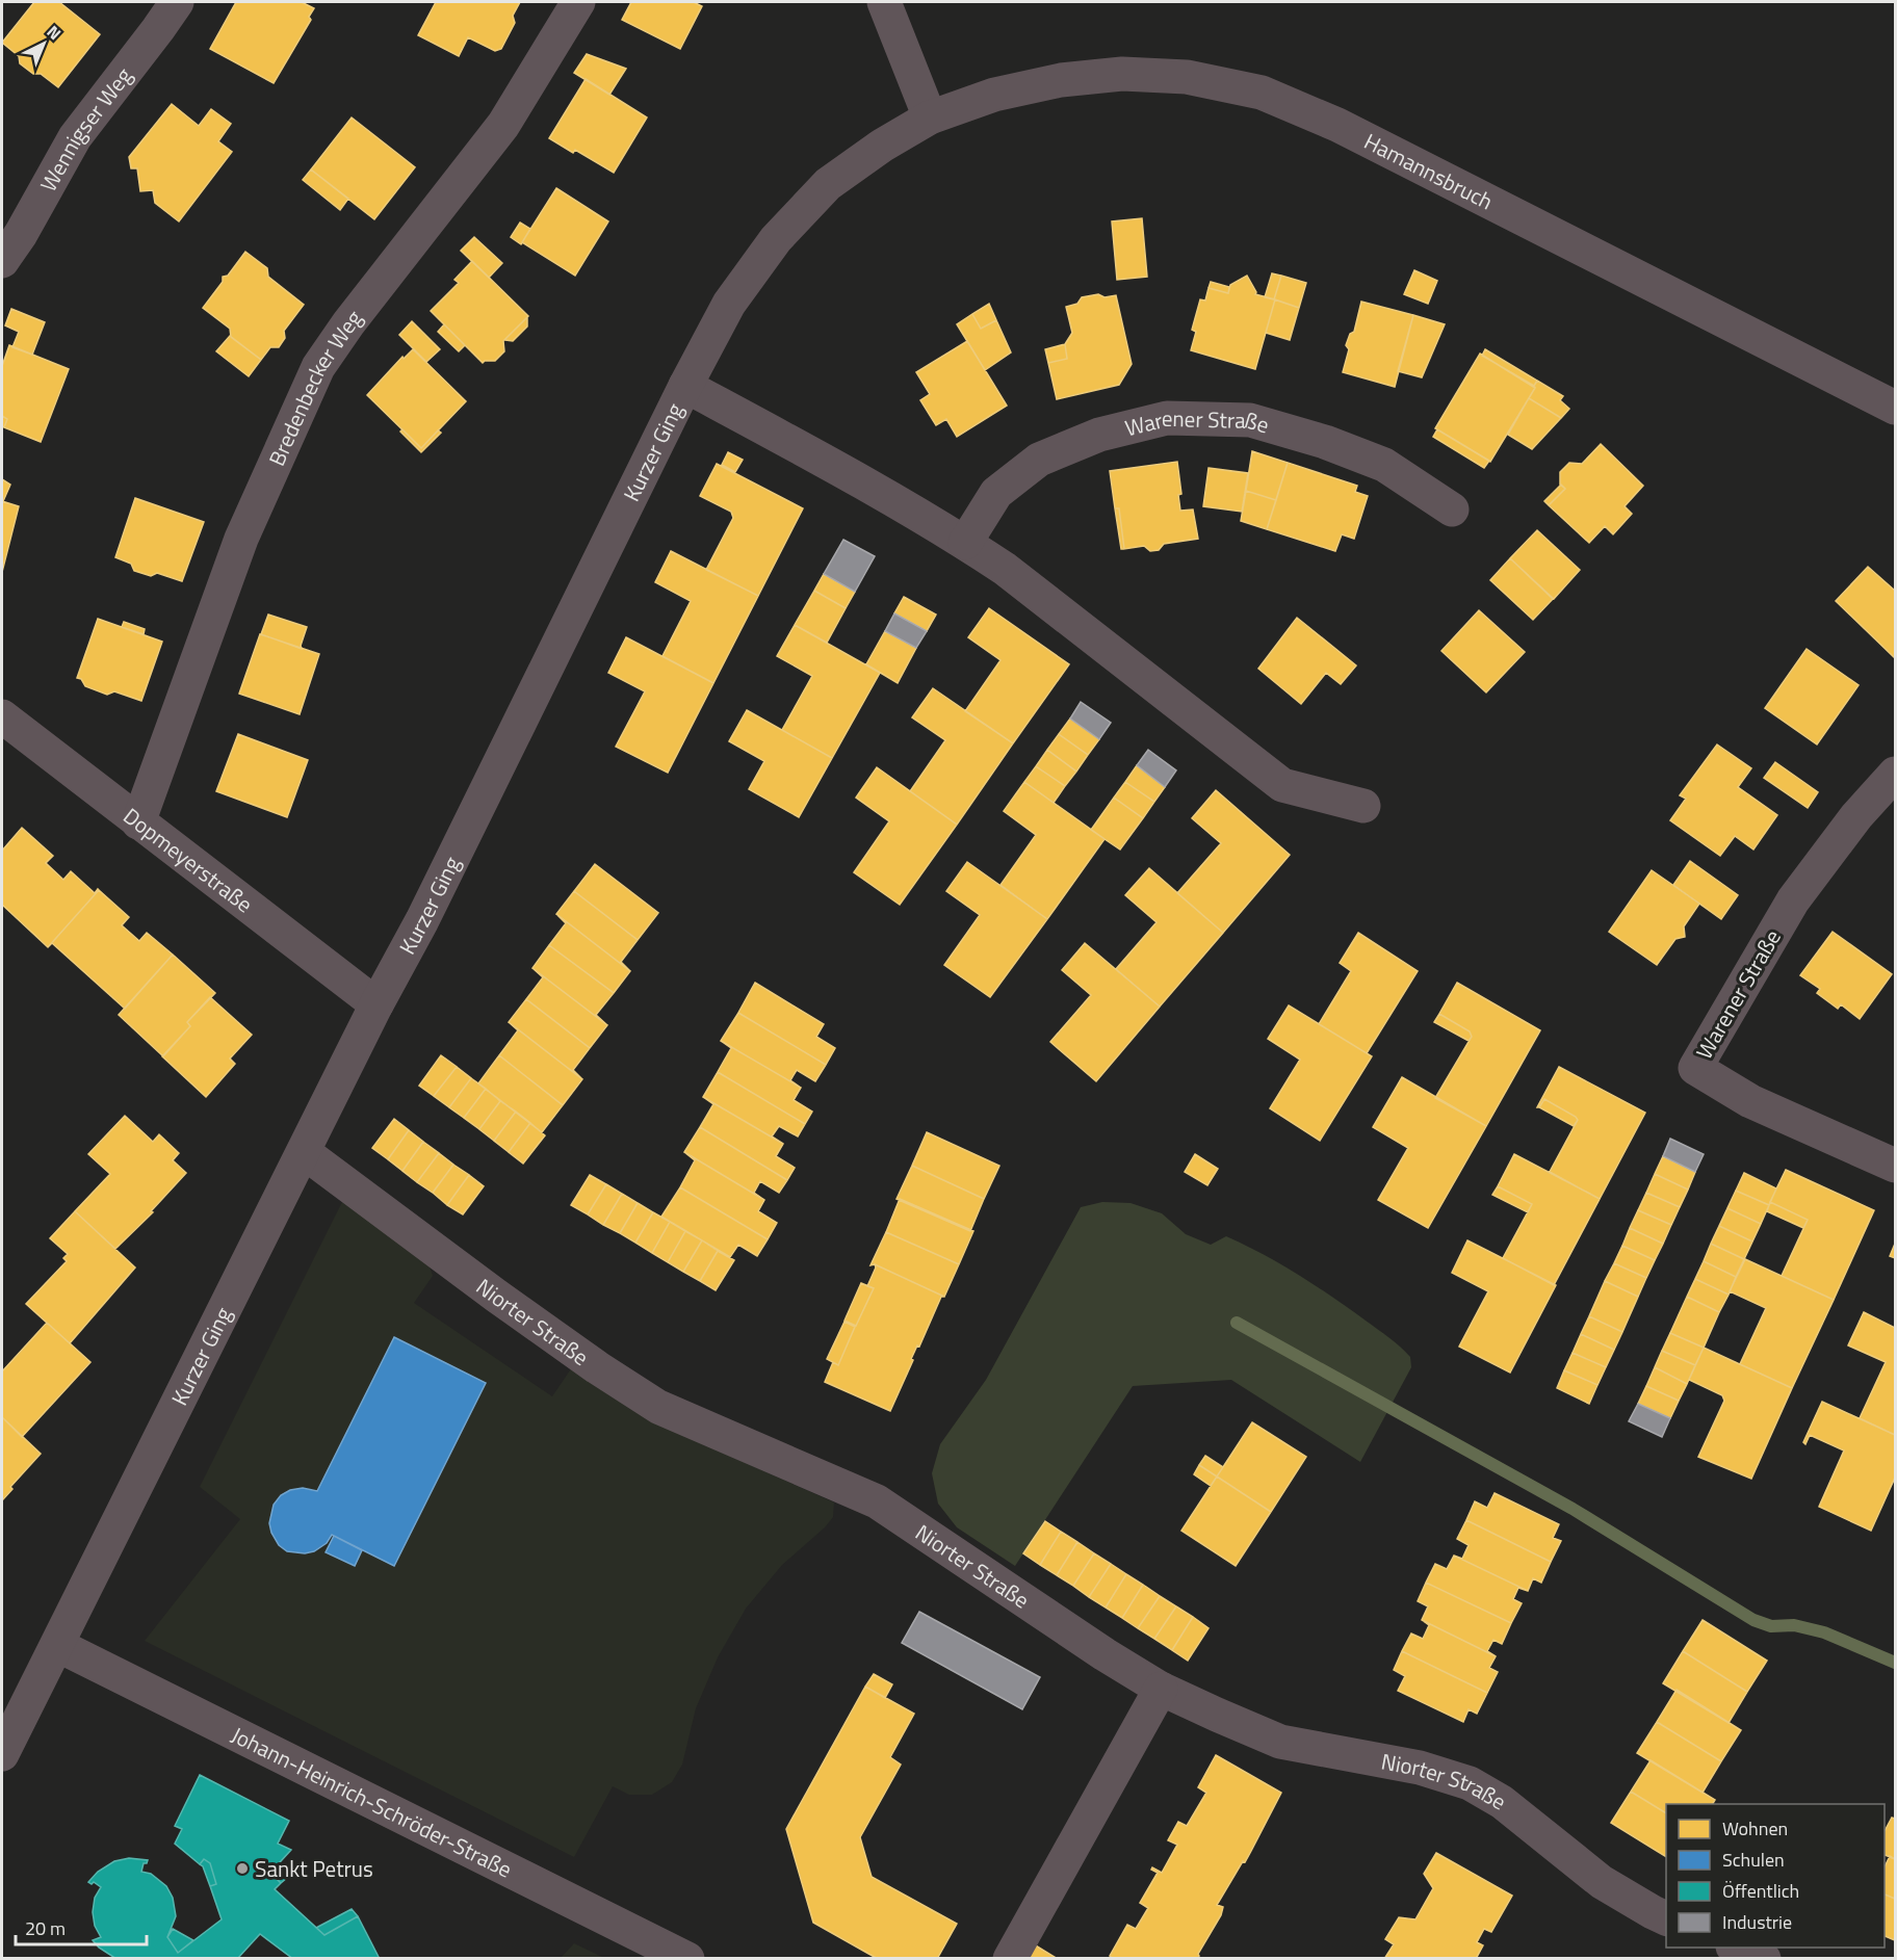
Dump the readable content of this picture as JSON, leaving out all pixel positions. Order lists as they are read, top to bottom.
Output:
{
  "streets": {
    "street": [
      "Wennigser Weg",
      "Hamannsbruch",
      "Bredenbecker Weg",
      "Warener Straße",
      "Kurzer Ging",
      "Dopmeyerstraße",
      "Niorter Straße",
      "Johann-Heinrich-Schröder-Straße"
    ]
  },
  "crossings": [
    ["Hamannsbruch", "Kurzer Ging"],
    ["Bredenbecker Weg", "Dopmeyerstraße"],
    ["Kurzer Ging", "Dopmeyerstraße"],
    ["Kurzer Ging", "Niorter Straße"],
    ["Kurzer Ging", "Johann-Heinrich-Schröder-Straße"]
  ],
  "places": ["Sankt Petrus"],
  "legend": [
    "Wohnen",
    "Schulen",
    "Öffentlich",
    "Industrie"
  ],
  "scale_bar": "20 m",
  "north": "top right"
}
